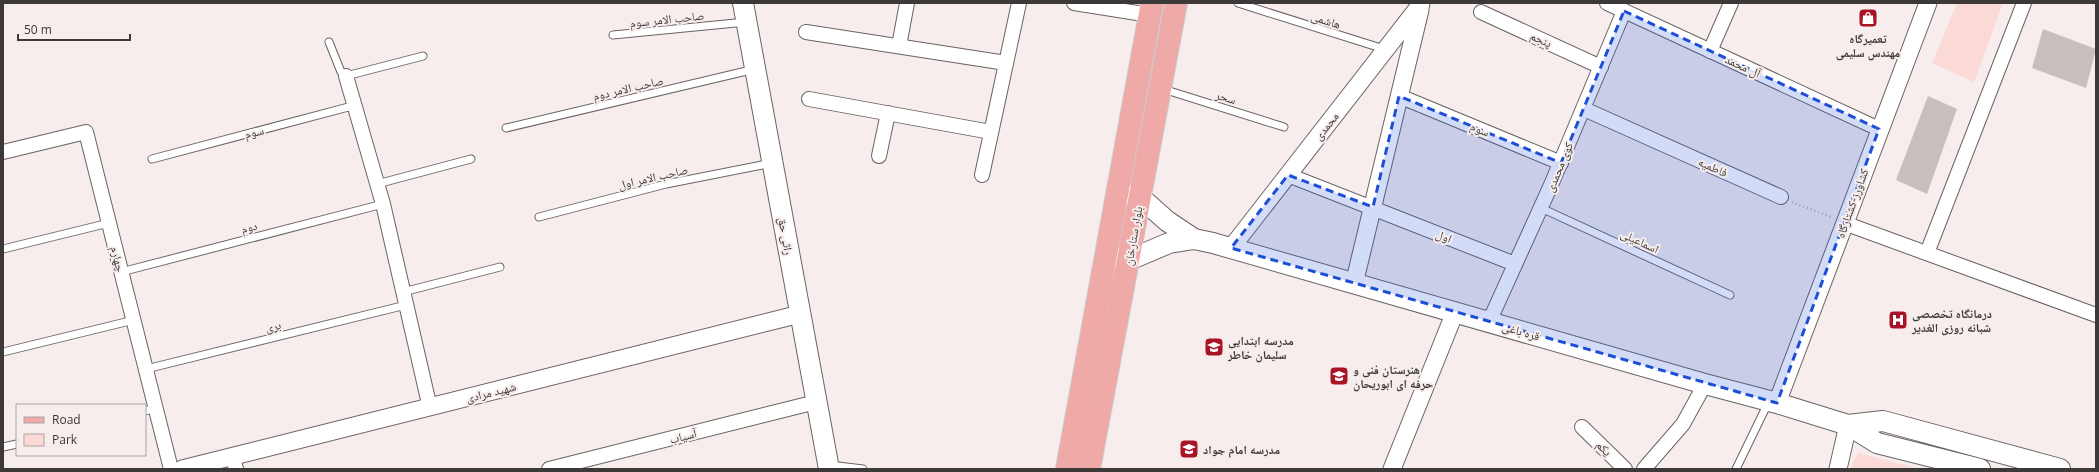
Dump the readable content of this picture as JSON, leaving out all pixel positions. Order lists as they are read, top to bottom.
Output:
{
  "streets": {
    "main road": ["راثی حق", "بلوار ستارخان", "قره باغی"],
    "street": [
      "پنجم",
      "آل محمد",
      "محمدی",
      "سوم",
      "کوی محمدی",
      "فاطمیه",
      "کشاورز-کشتارگاه",
      "اول",
      "چهارم",
      "شهید مرادی",
      "آسیاب",
      "یکم"
    ],
    "lane": [
      "صاحب الامر سوم",
      "هاشمی",
      "صاحب الامر دوم",
      "سحر",
      "صاحب الامر اول",
      "دوم",
      "اسماعیلی",
      "بری"
    ]
  },
  "crossings": [
    ["صاحب الامر سوم", "راثی حق"],
    ["هاشمی", "محمدی"],
    ["پنجم", "کوی محمدی"],
    ["آل محمد", "کوی محمدی"],
    ["آل محمد", "کشاورز-کشتارگاه"],
    ["صاحب الامر دوم", "راثی حق"],
    ["سحر", "بلوار ستارخان"],
    ["محمدی", "سوم"],
    ["محمدی", "اول"],
    ["محمدی", "قره باغی"],
    ["سوم", "کوی محمدی"],
    ["کوی محمدی", "فاطمیه"],
    ["کوی محمدی", "اول"],
    ["کوی محمدی", "اسماعیلی"],
    ["کوی محمدی", "قره باغی"],
    ["صاحب الامر اول", "راثی حق"],
    ["کشاورز-کشتارگاه", "قره باغی"],
    ["دوم", "چهارم"],
    ["راثی حق", "شهید مرادی"],
    ["راثی حق", "آسیاب"],
    ["بلوار ستارخان", "قره باغی"],
    ["چهارم", "بری"]
  ],
  "places": {
    "shop": ["تعمیرگاه مهندس سلیمی"],
    "hospital": ["درمانگاه تخصصی شبانه روزی الغدیر"],
    "school or university": ["مدرسه ابتدایی سلیمان خاطر", "هنرستان فنی و حرفه ای ابوریحان", "مدرسه امام جواد"]
  },
  "legend": ["Road", "Park"],
  "scale_bar": "50 m"
}
